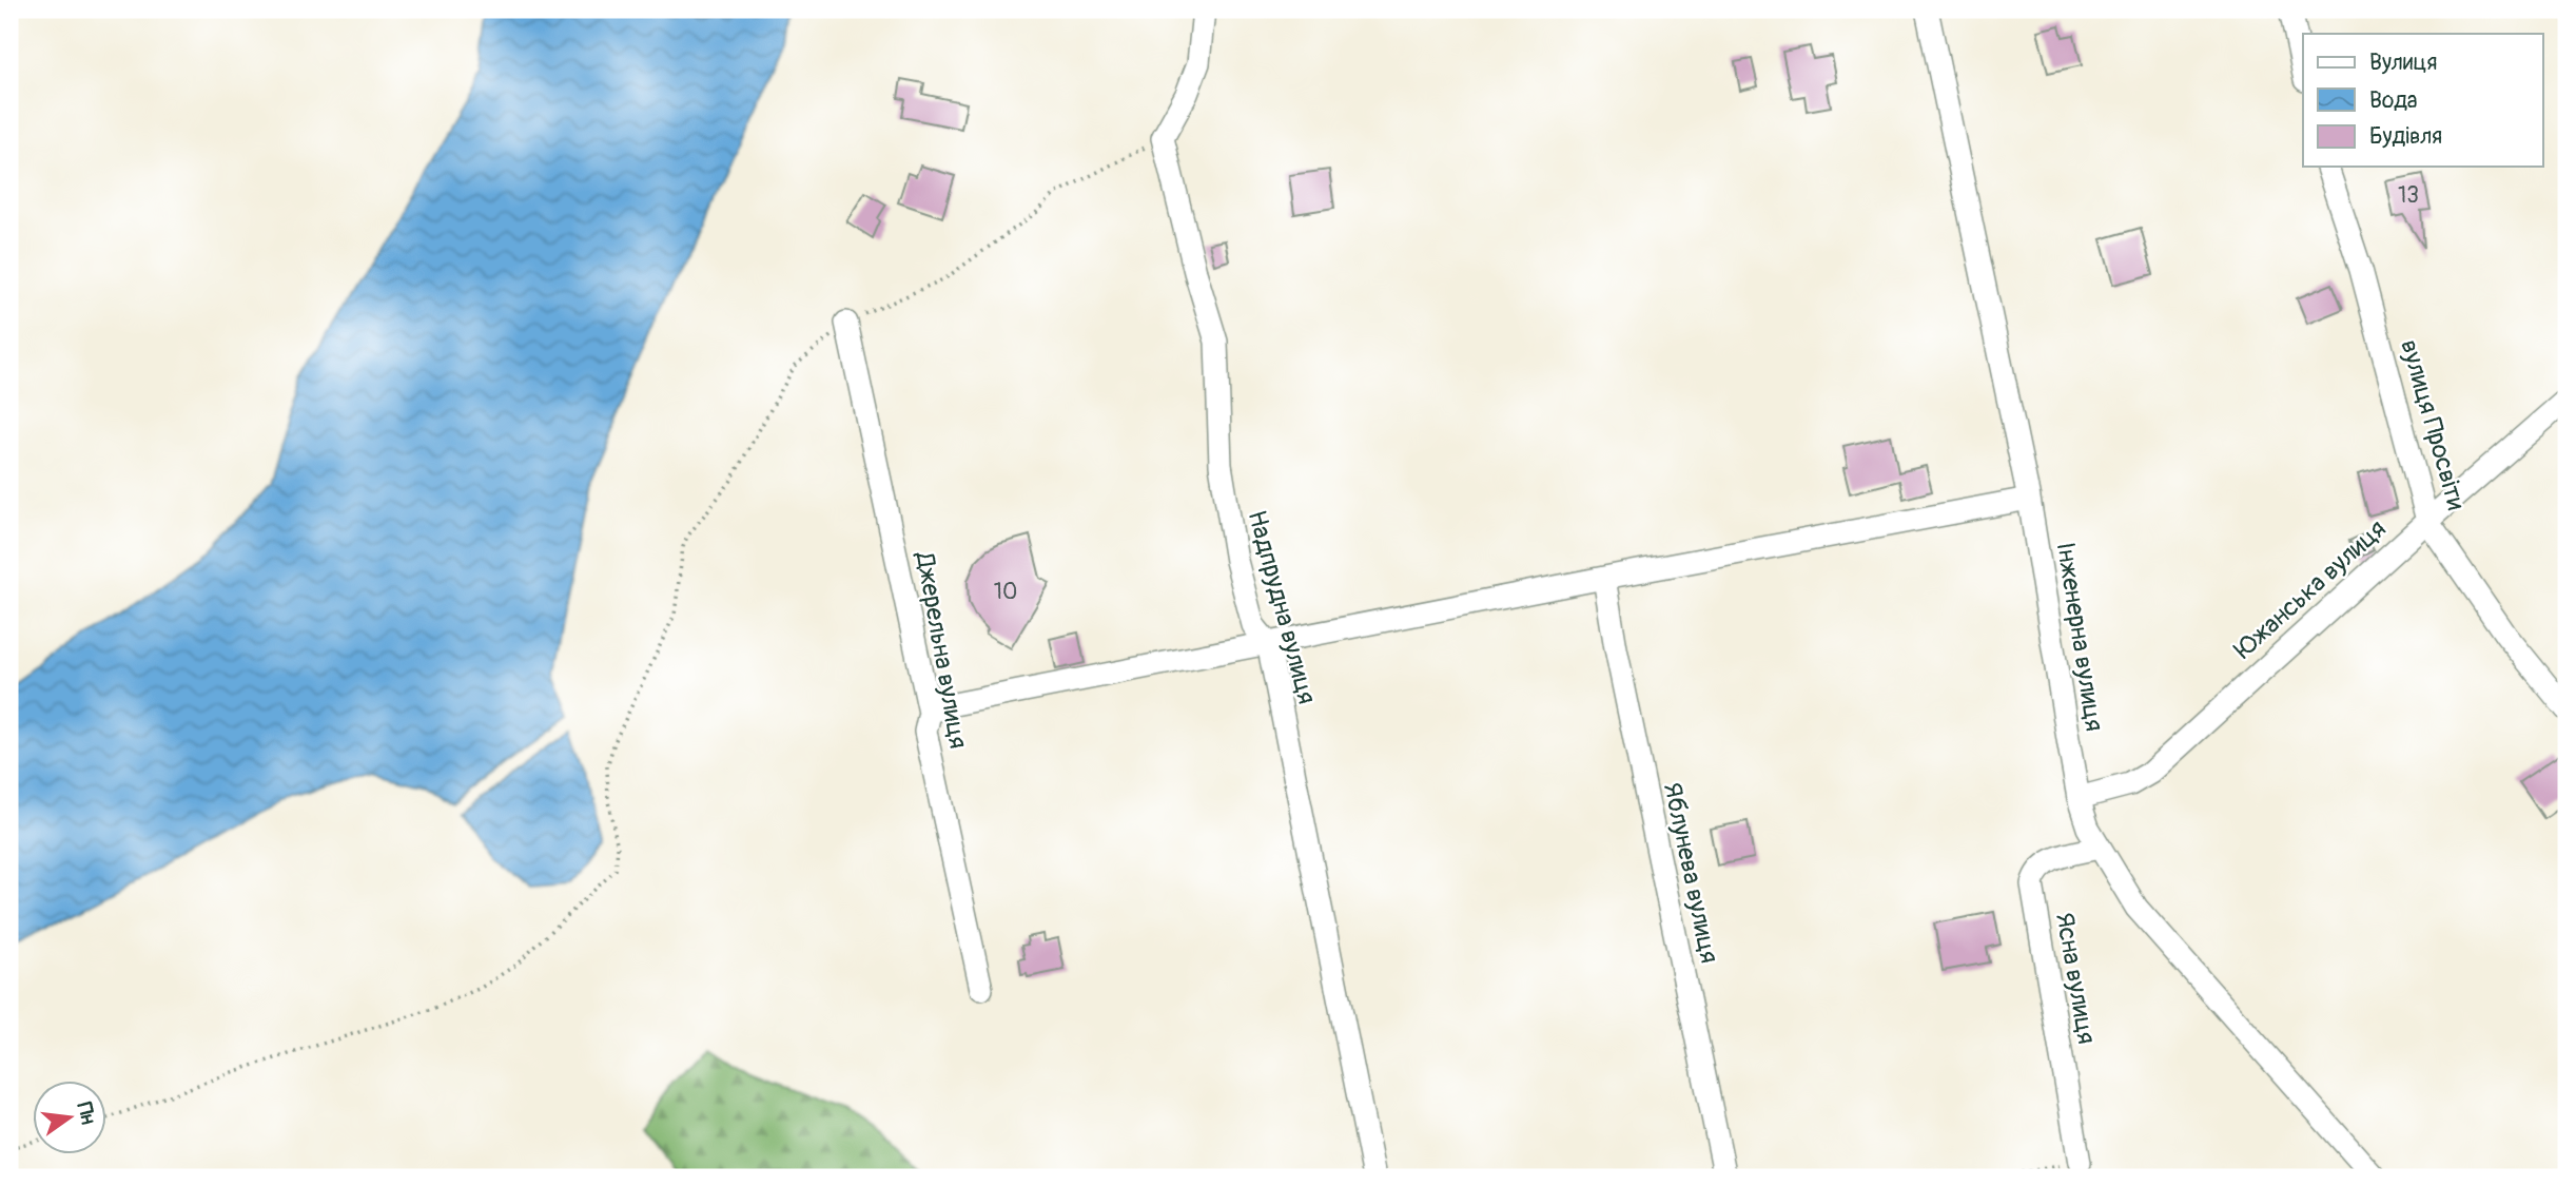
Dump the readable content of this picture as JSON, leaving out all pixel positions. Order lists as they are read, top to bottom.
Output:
{
  "streets": {
    "street": [
      "вулиця Просвіти",
      "Южанська вулиця",
      "Надпрудна вулиця",
      "Інженерна вулиця",
      "Джерельна вулиця",
      "Яблунева вулиця",
      "Ясна вулиця"
    ]
  },
  "crossings": [
    ["вулиця Просвіти", "Южанська вулиця"],
    ["Южанська вулиця", "Інженерна вулиця"],
    ["Інженерна вулиця", "Ясна вулиця"]
  ],
  "house_numbers": ["13", "10"],
  "legend": ["Вулиця", "Вода", "Будівля"],
  "north": "right"
}
